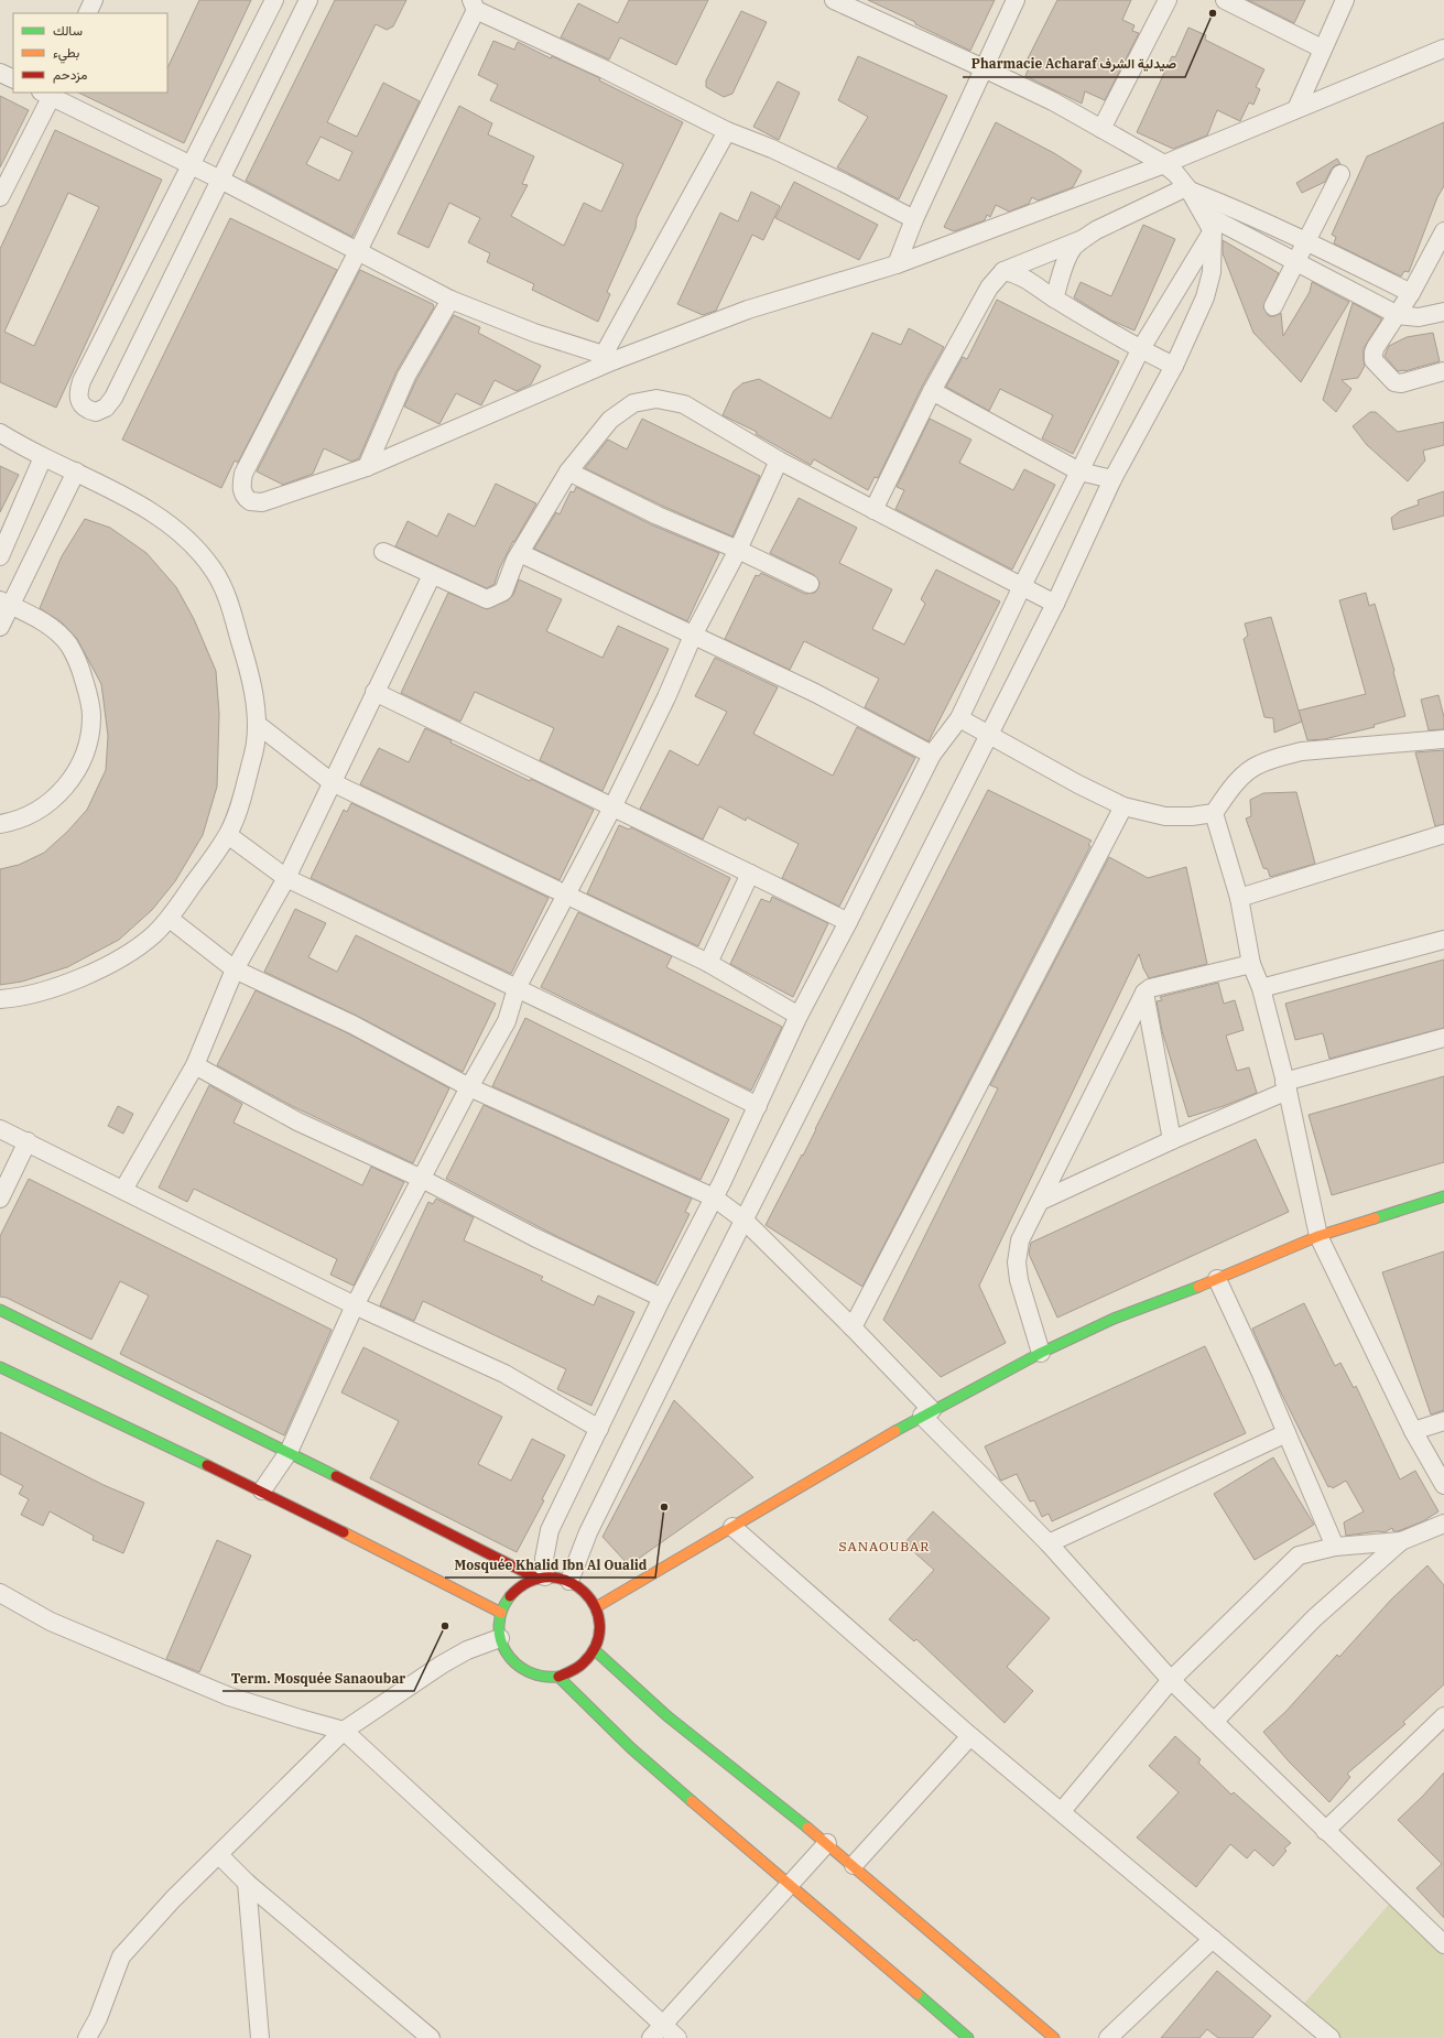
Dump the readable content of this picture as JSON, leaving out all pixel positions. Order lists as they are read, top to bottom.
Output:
{
  "districts": ["SANAOUBAR"],
  "places": ["Pharmacie Acharaf صيدلية الشرف", "Mosquée Khalid Ibn Al Oualid", "Term. Mosquée Sanaoubar"],
  "legend": ["سالك", "بطيء", "مزدحم"]
}
